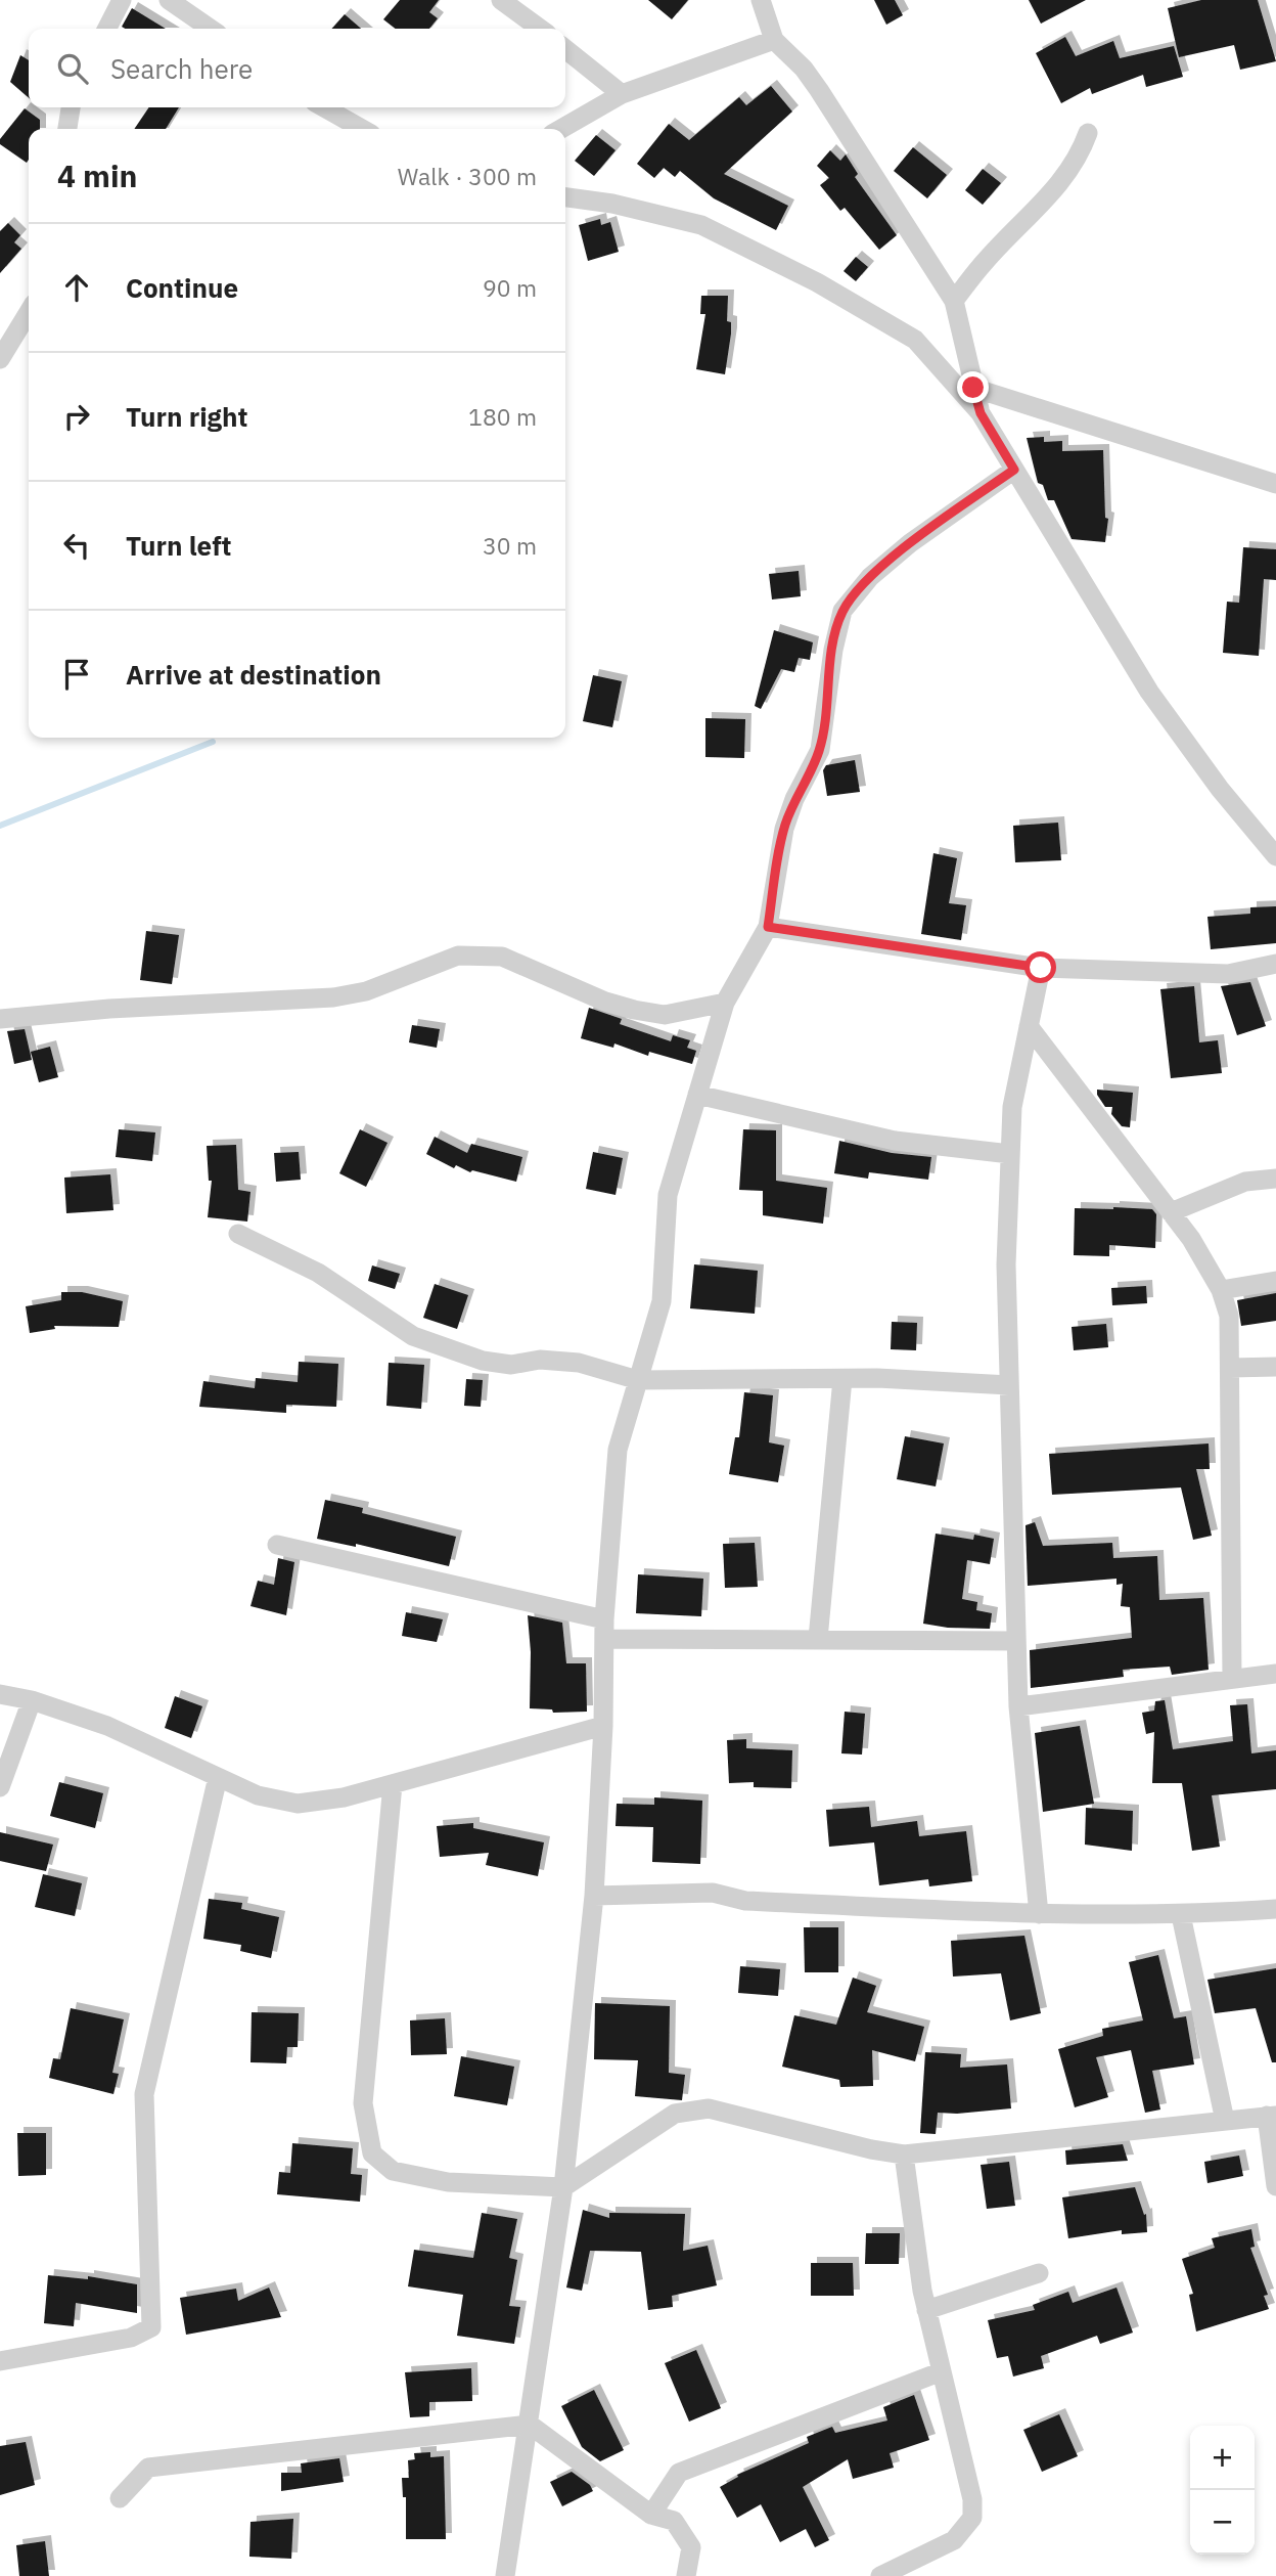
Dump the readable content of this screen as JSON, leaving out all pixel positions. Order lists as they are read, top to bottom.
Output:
{
  "page": {
    "search": "Search here",
    "heading": ["4 min", "Walk · 300 m"],
    "list": [
      ["Continue", "90 m"],
      ["Turn right", "180 m"],
      ["Turn left", "30 m"],
      "Arrive at destination"
    ],
    "map_buttons": ["+", "−"]
  }
}
